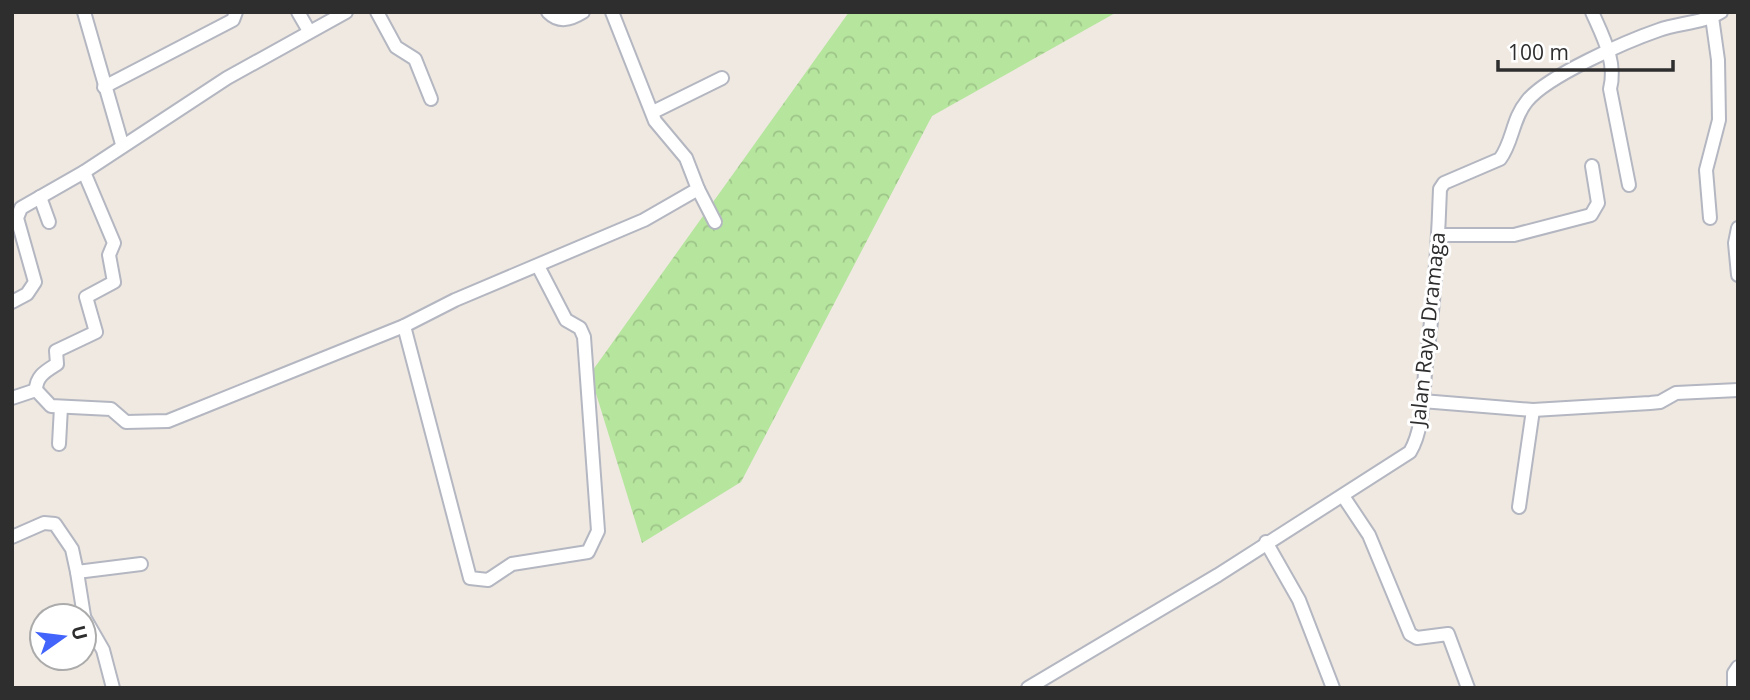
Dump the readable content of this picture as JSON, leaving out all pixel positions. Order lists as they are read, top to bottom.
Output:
{
  "streets": {
    "street": ["Jalan Raya Dramaga"]
  },
  "scale_bar": "100 m",
  "north": "right"
}
